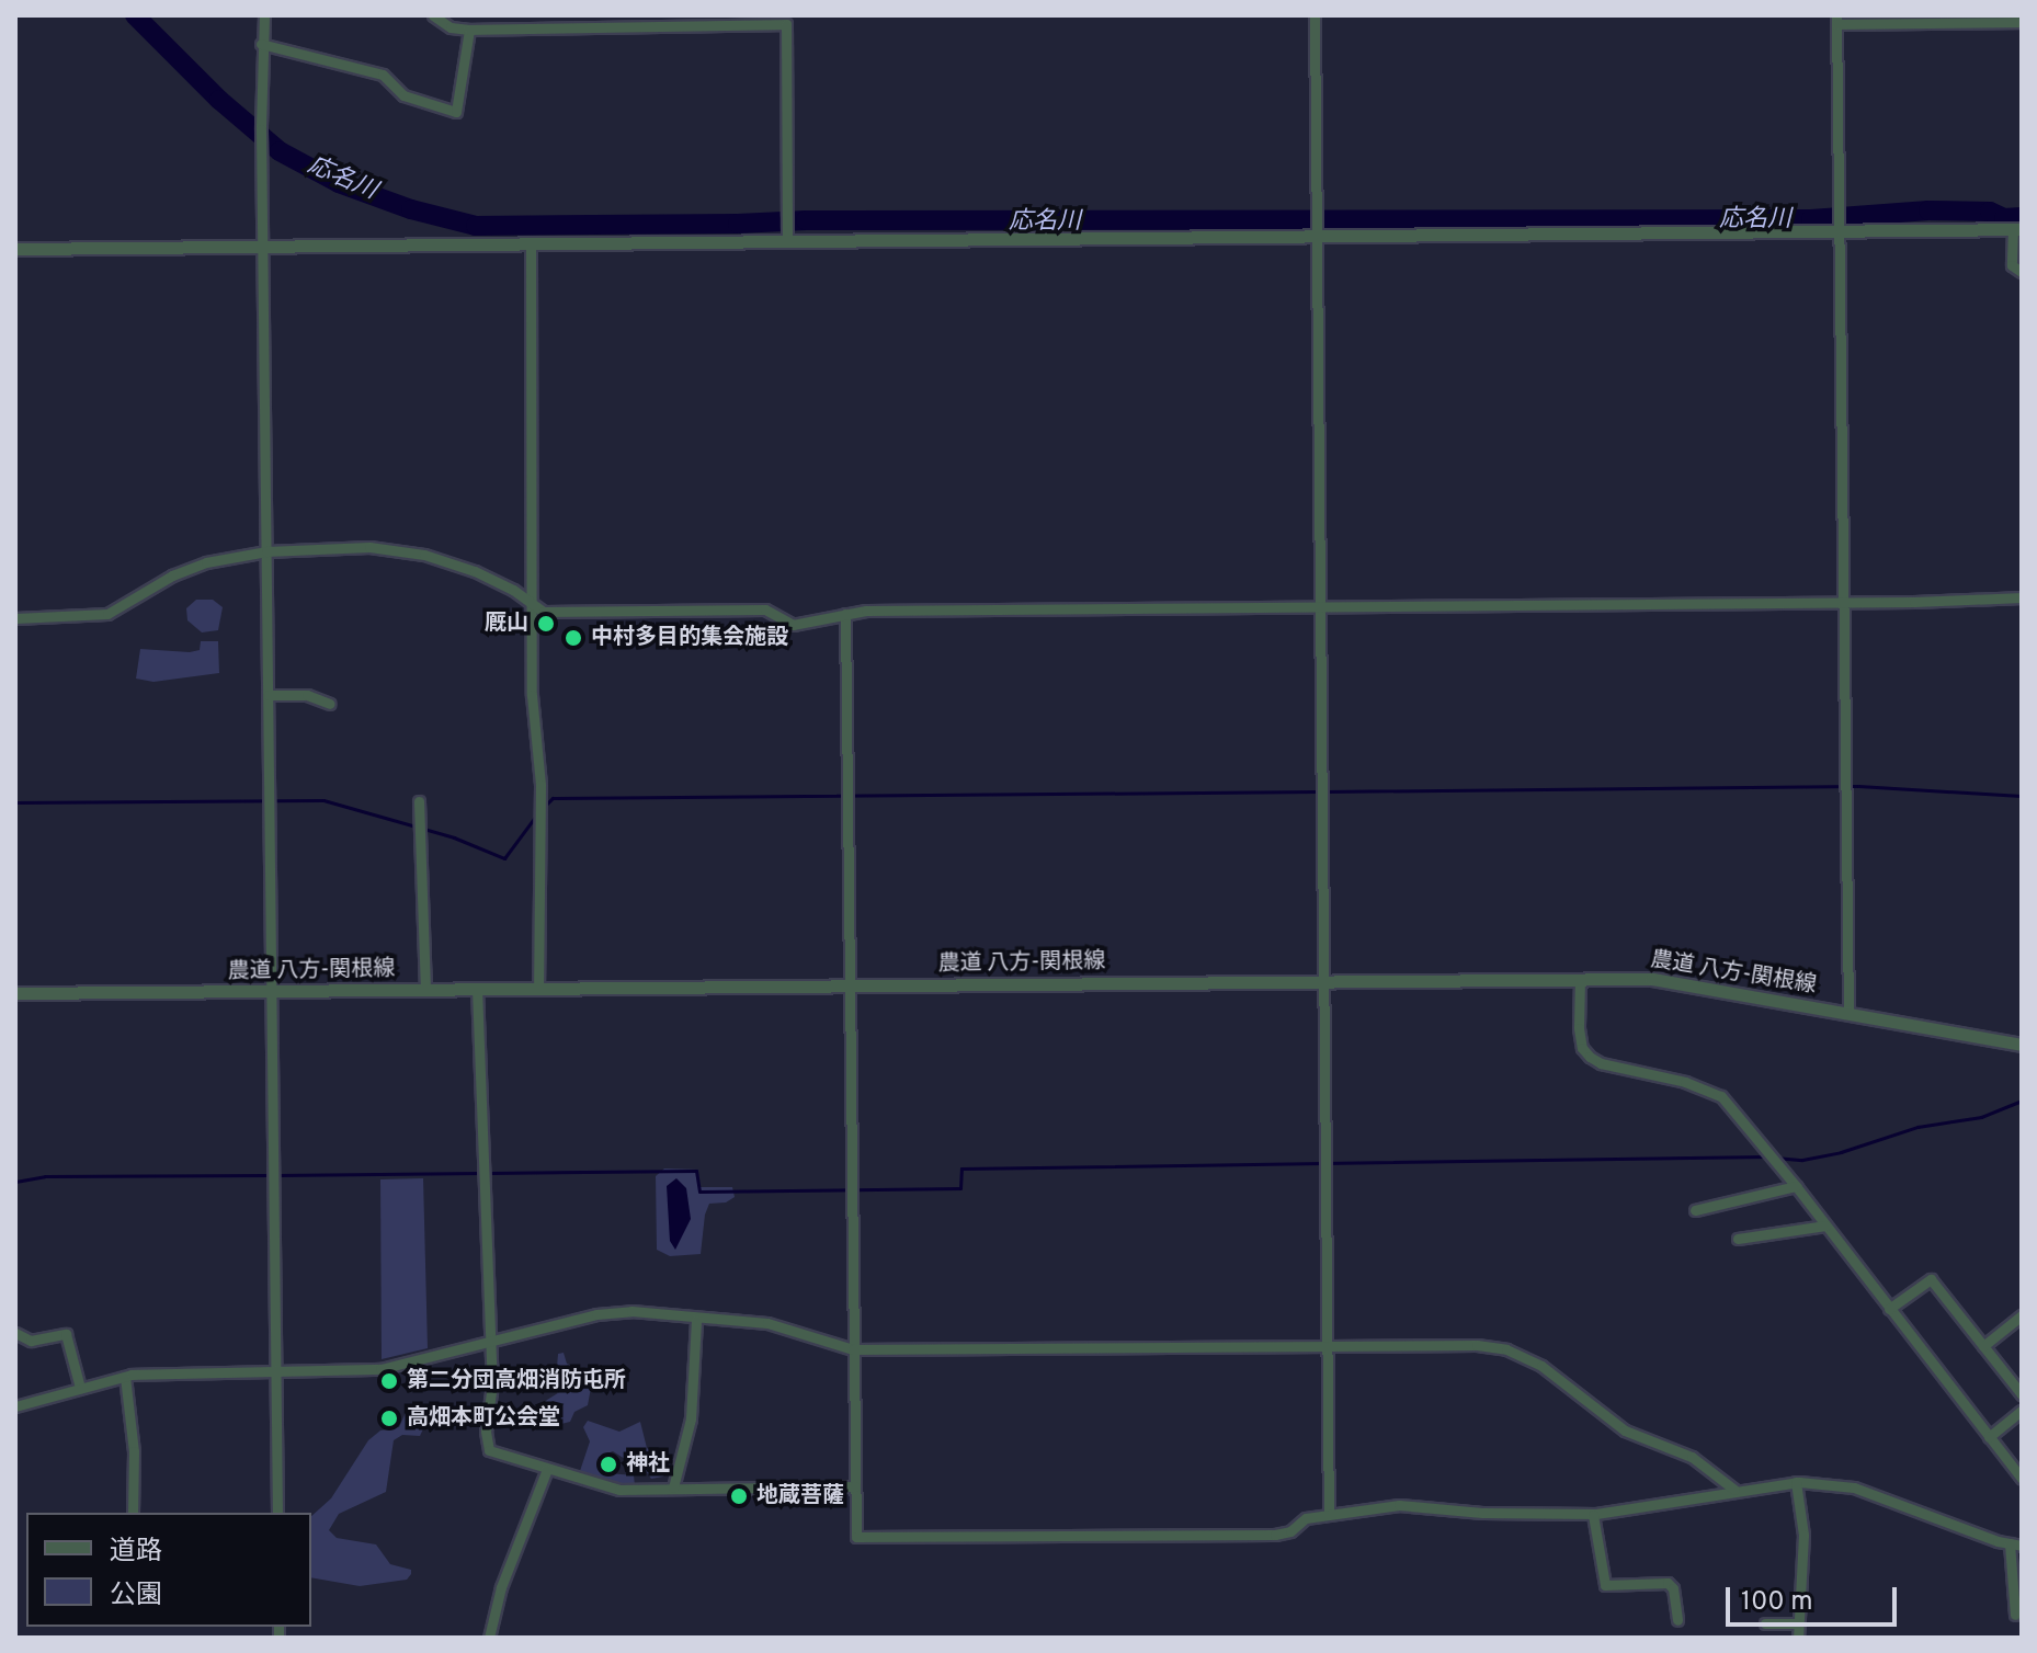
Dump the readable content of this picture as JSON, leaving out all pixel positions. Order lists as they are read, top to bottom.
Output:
{
  "streets": {
    "street": ["農道 八方-関根線"]
  },
  "water": ["応名川"],
  "places": [
    "厩山",
    "中村多目的集会施設",
    "第二分団高畑消防屯所",
    "高畑本町公会堂",
    "神社",
    "地蔵菩薩"
  ],
  "legend": ["道路", "公園"],
  "scale_bar": "100 m"
}
